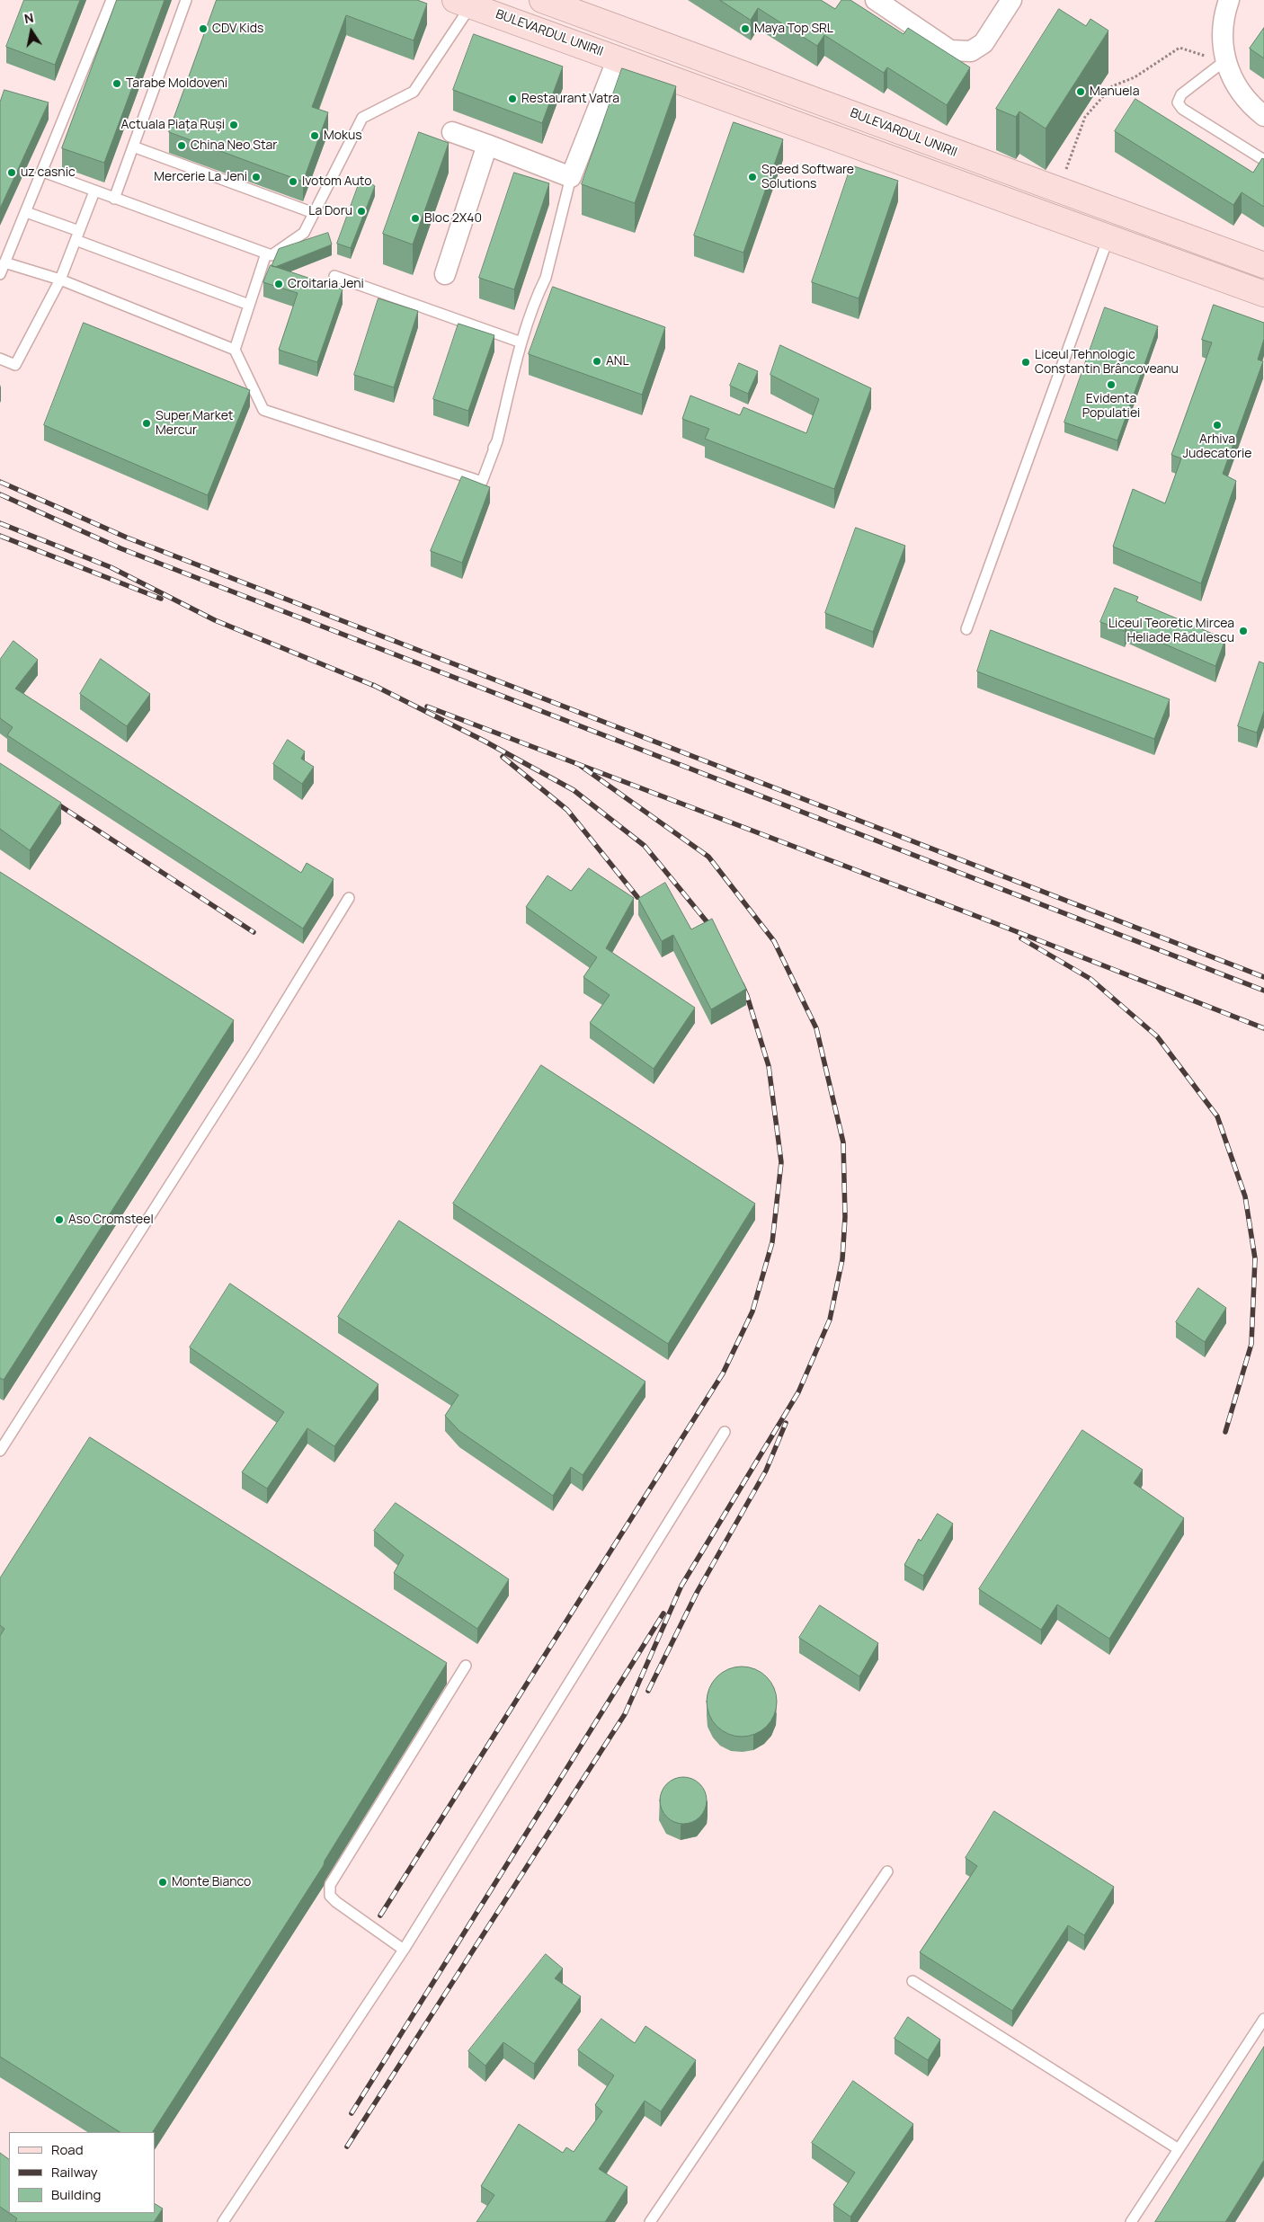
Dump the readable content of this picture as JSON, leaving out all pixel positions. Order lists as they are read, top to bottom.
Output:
{
  "streets": {
    "main road": ["BULEVARDUL UNIRII"]
  },
  "places": [
    "CDV Kids",
    "Maya Top SRL",
    "Tarabe Moldoveni",
    "Manuela",
    "Restaurant Vatra",
    "Actuala Piața Ruși",
    "Mokus",
    "China Neo Star",
    "uz casnic",
    "Mercerie La Jeni",
    "Speed Software Solutions",
    "Ivotom Auto",
    "La Doru",
    "Bloc 2X40",
    "Croitaria Jeni",
    "ANL",
    "Liceul Tehnologic Constantin Brâncoveanu",
    "Evidenta Populatiei",
    "Super Market Mercur",
    "Arhiva Judecatorie",
    "Liceul Teoretic Mircea Heliade Rădulescu",
    "Aso Cromsteel",
    "Monte Bianco"
  ],
  "legend": ["Road", "Railway", "Building"],
  "north": "top"
}
